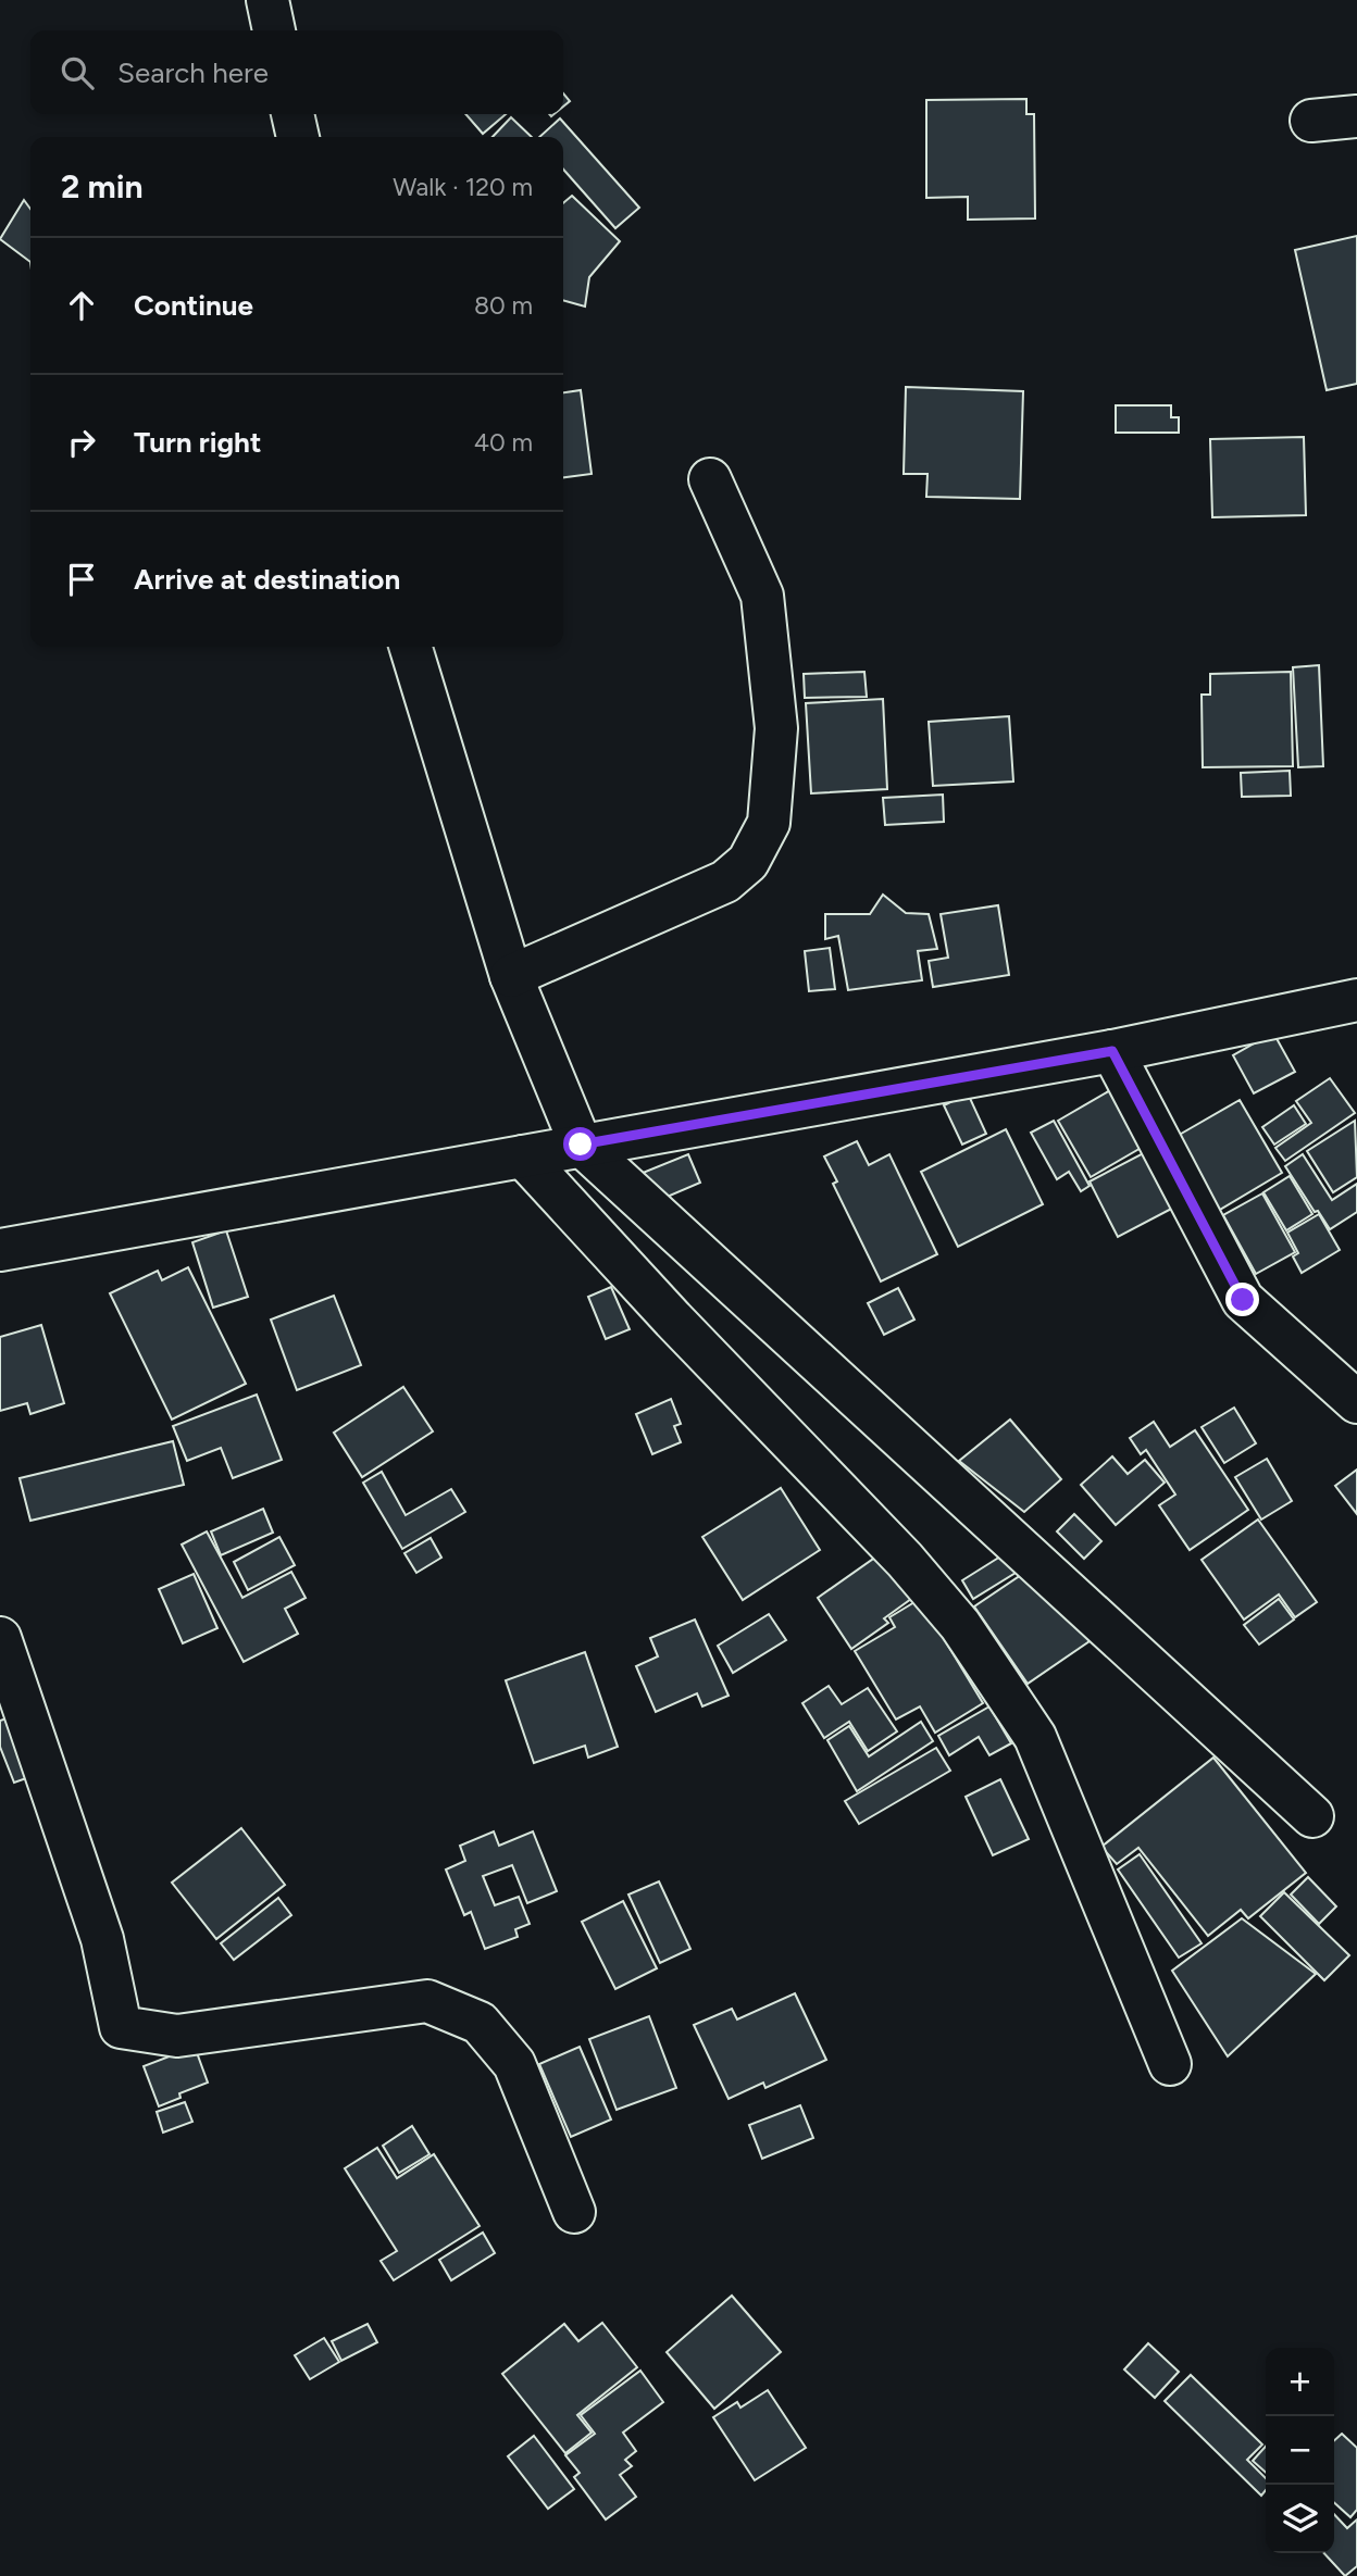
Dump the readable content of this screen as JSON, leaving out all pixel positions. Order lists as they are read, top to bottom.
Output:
{
  "page": {
    "search": "Search here",
    "heading": ["2 min", "Walk · 120 m"],
    "list": [
      ["Continue", "80 m"],
      ["Turn right", "40 m"],
      "Arrive at destination"
    ],
    "map_buttons": ["+", "−"]
  }
}
